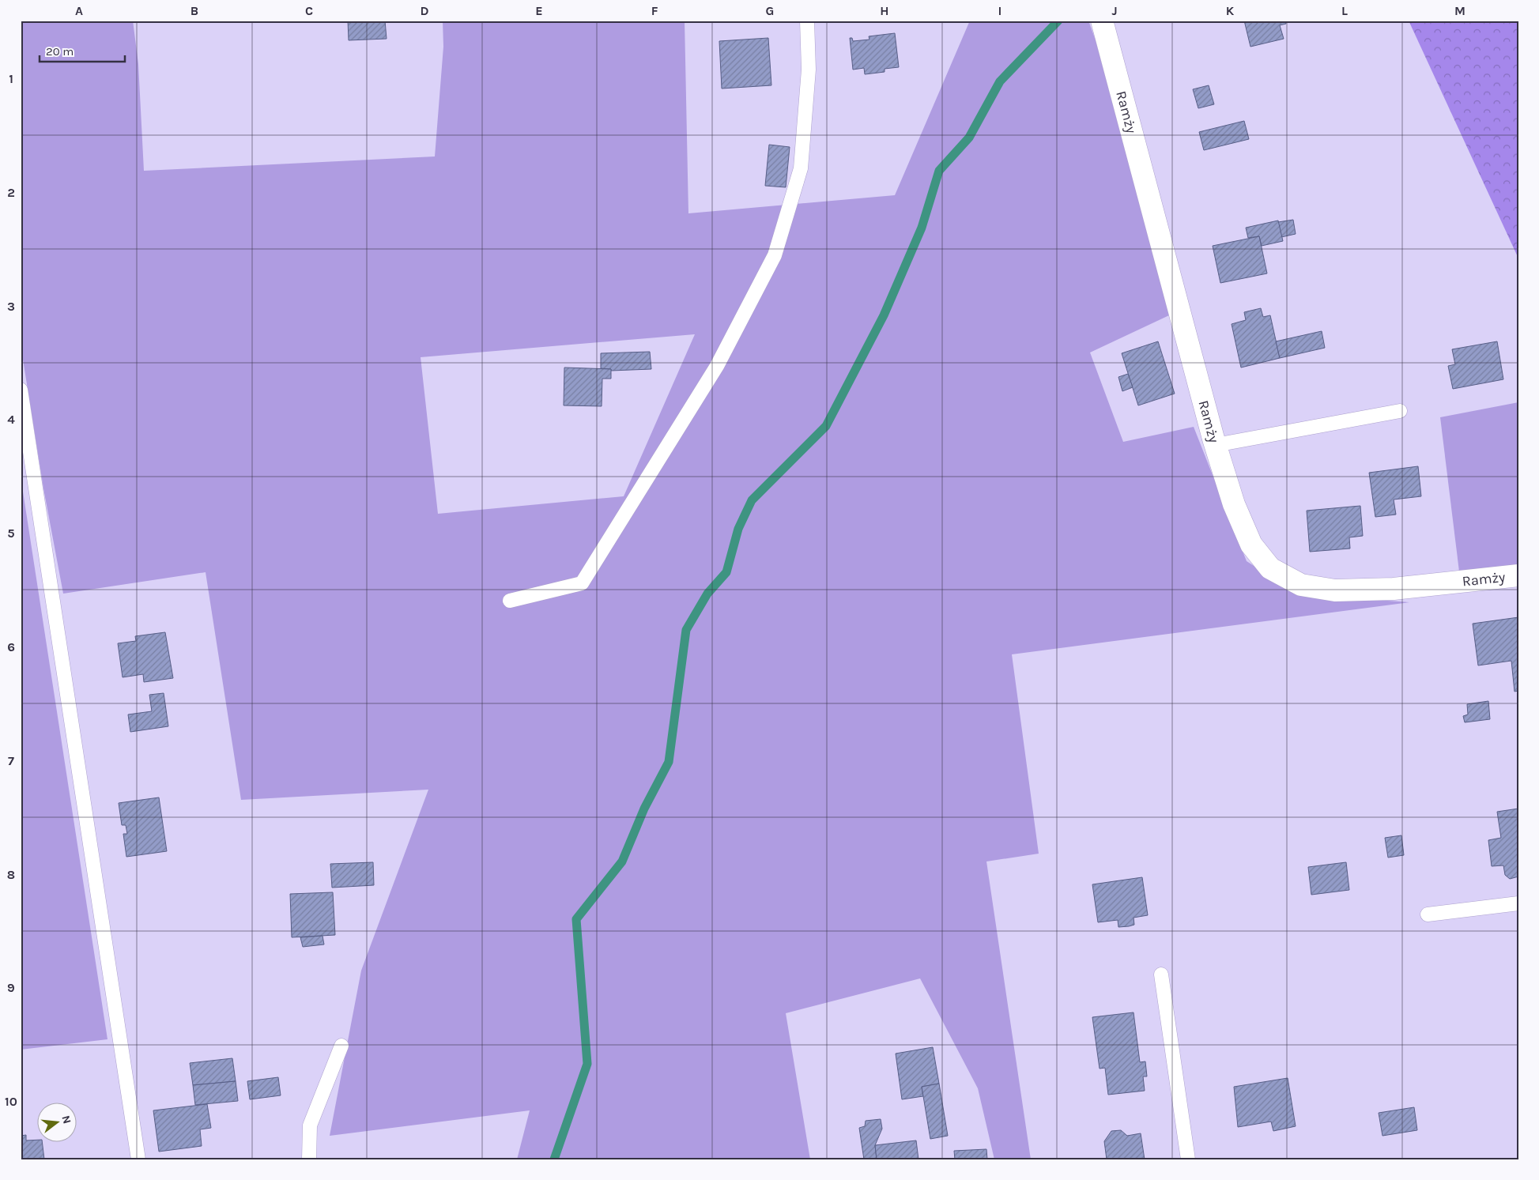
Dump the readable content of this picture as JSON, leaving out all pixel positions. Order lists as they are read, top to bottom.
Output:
{
  "streets": {
    "street": ["Ramży"]
  },
  "scale_bar": "20 m",
  "north": "right",
  "grid": {
    "columns": [
      "A",
      "B",
      "C",
      "D",
      "E",
      "F",
      "G",
      "H",
      "I",
      "J",
      "K",
      "L",
      "M"
    ],
    "rows": [
      "1",
      "2",
      "3",
      "4",
      "5",
      "6",
      "7",
      "8",
      "9",
      "10"
    ]
  }
}
